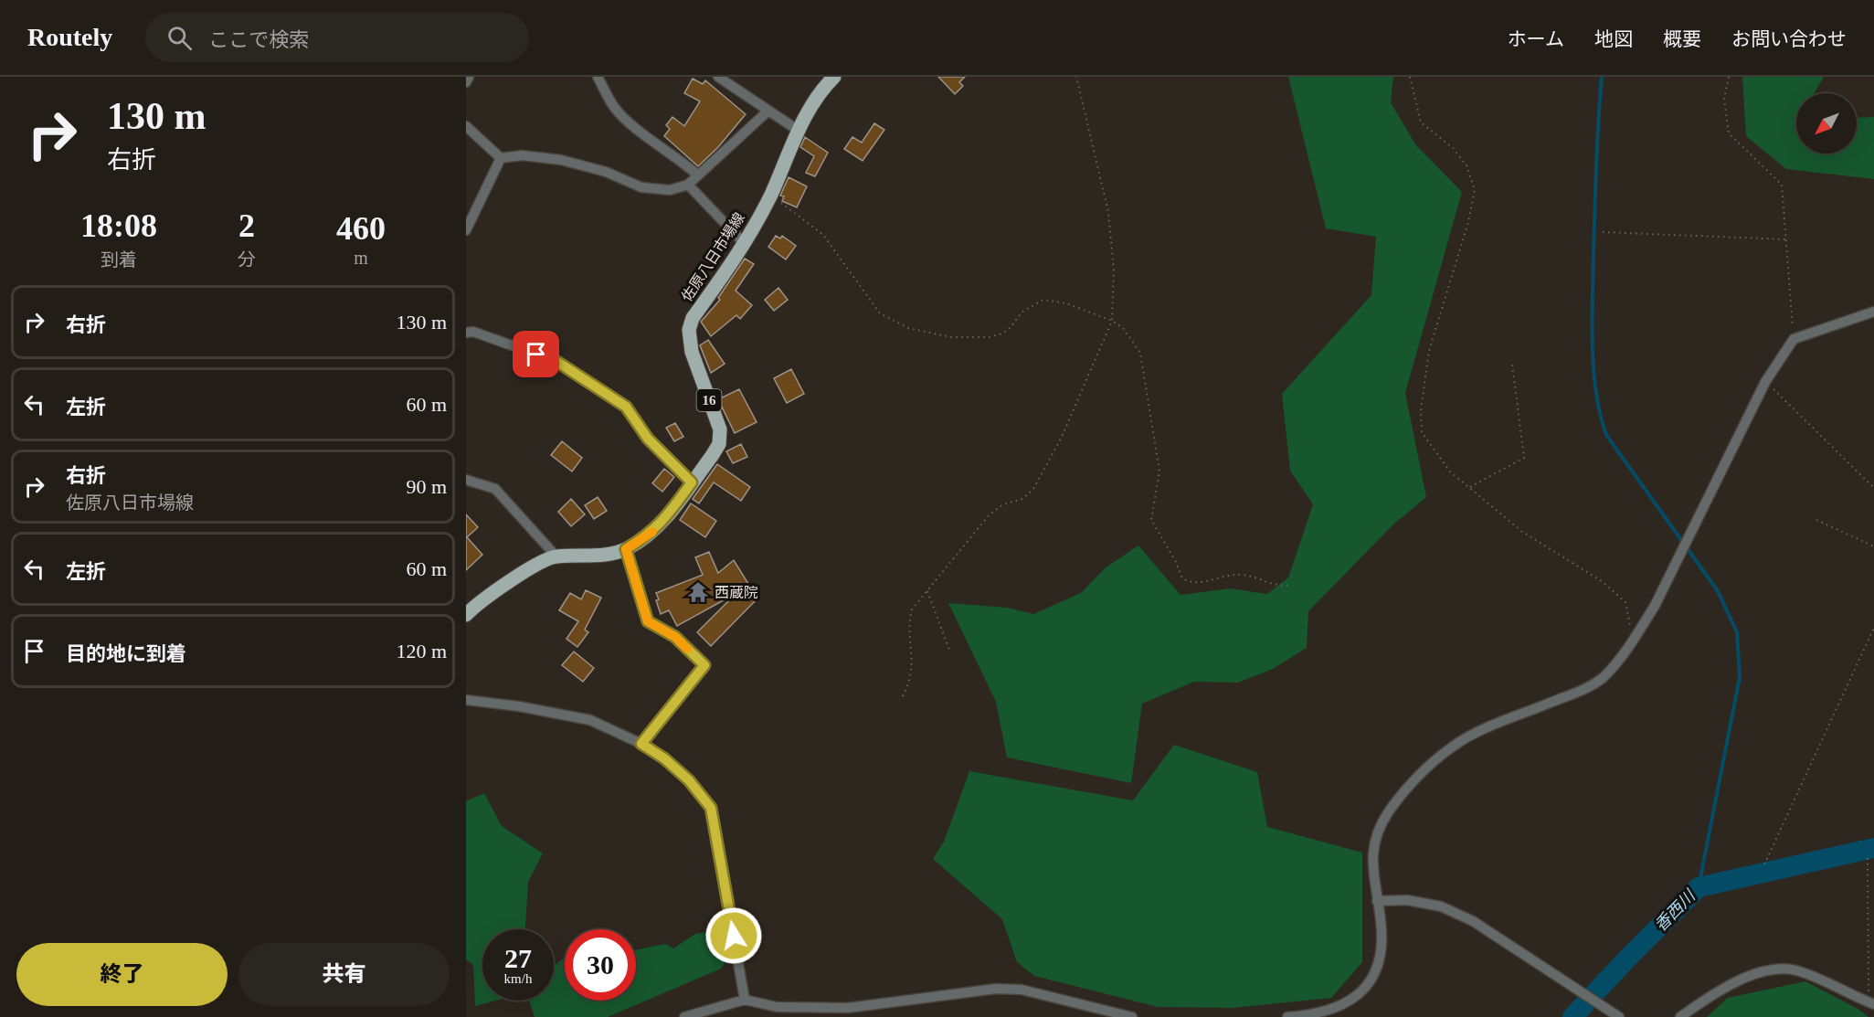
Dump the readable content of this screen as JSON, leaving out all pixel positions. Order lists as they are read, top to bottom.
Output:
{
  "streets": {
    "main road": ["佐原八日市場線", "16"]
  },
  "water": ["香西川"],
  "places": {
    "temple": ["西蔵院"]
  },
  "north": "bottom left",
  "page": {
    "header": "Routely",
    "search": "ここで検索",
    "nav": [
      "ホーム",
      "地図",
      "概要",
      "お問い合わせ"
    ],
    "turn": ["130 m", "右折"],
    "eta": [
      "18:08",
      "到着",
      "2",
      "分",
      "460",
      "m"
    ],
    "list": [
      {
        "name": "右折",
        "value": "130 m"
      },
      {
        "name": "左折",
        "value": "60 m"
      },
      {
        "name": "右折",
        "note": "佐原八日市場線",
        "value": "90 m"
      },
      {
        "name": "左折",
        "value": "60 m"
      },
      {
        "name": "目的地に到着",
        "value": "120 m"
      }
    ],
    "speed": "27 km/h",
    "limit": "30",
    "buttons": ["終了", "共有"]
  }
}
